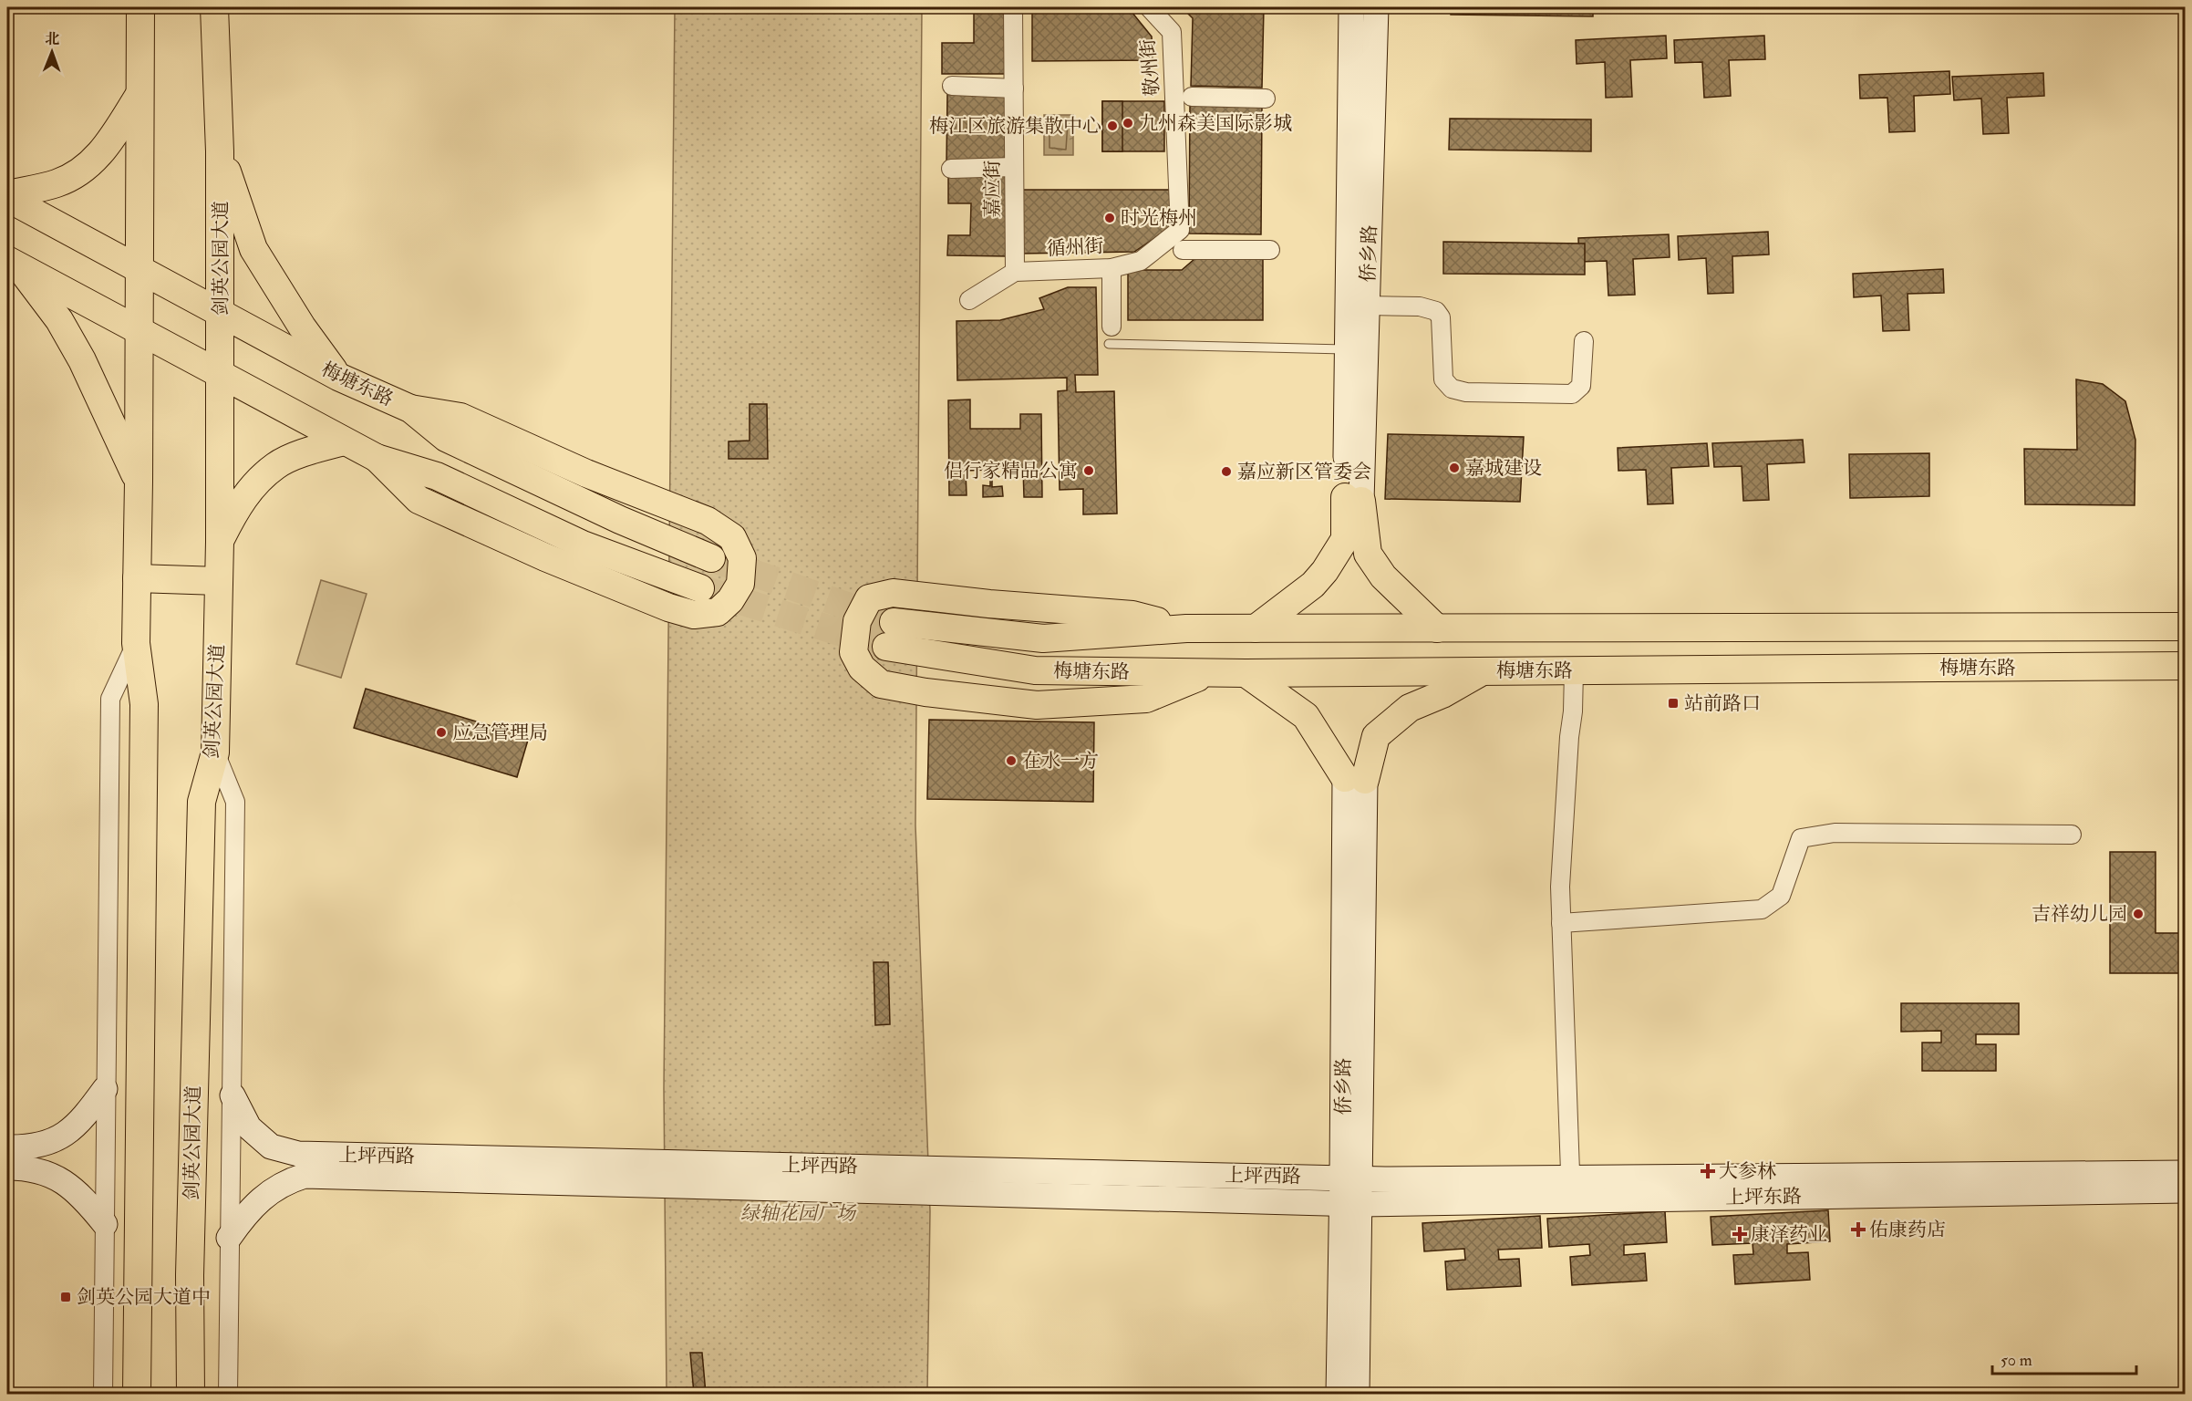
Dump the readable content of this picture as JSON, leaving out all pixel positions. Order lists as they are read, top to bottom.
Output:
{
  "streets": {
    "main road": ["剑英公园大道", "梅塘东路"],
    "street": [
      "敬州街",
      "嘉应街",
      "循州街",
      "侨乡路",
      "上坪西路",
      "上坪东路"
    ]
  },
  "crossings": [
    ["敬州街", "循州街"],
    ["嘉应街", "循州街"],
    ["侨乡路", "上坪西路"],
    ["侨乡路", "上坪东路"],
    ["剑英公园大道", "梅塘东路"],
    ["上坪西路", "上坪东路"]
  ],
  "parks": ["绿轴花园广场"],
  "places": {
    "other": [
      "九州森美国际影城",
      "梅江区旅游集散中心",
      "时光梅州",
      "嘉城建设",
      "侣行家精品公寓",
      "嘉应新区管委会",
      "应急管理局",
      "在水一方",
      "吉祥幼儿园"
    ],
    "transit": ["站前路口", "剑英公园大道中"],
    "health": ["大参林", "佑康药店", "康泽药业"]
  },
  "scale_bar": "50 m",
  "north": "top"
}
